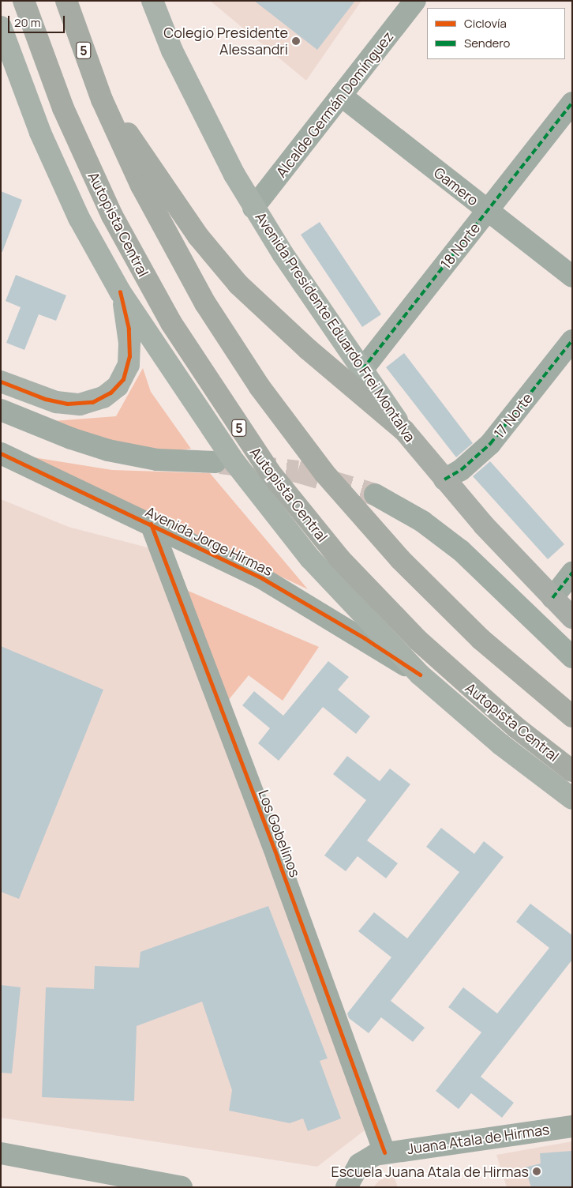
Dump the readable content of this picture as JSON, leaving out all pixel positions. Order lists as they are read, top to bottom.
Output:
{
  "streets": {
    "highway": ["5", "Autopista Central"],
    "main road": ["Avenida Presidente Eduardo Frei Montalva"],
    "street": [
      "Alcalde Germán Domínguez",
      "Gamero",
      "18 Norte",
      "17 Norte",
      "Avenida Jorge Hirmas",
      "Los Gobelinos",
      "Juana Atala de Hirmas"
    ]
  },
  "crossings": [
    ["Alcalde Germán Domínguez", "Gamero"],
    ["Alcalde Germán Domínguez", "Avenida Presidente Eduardo Frei Montalva"],
    ["Gamero", "18 Norte"],
    ["18 Norte", "Avenida Presidente Eduardo Frei Montalva"],
    ["Avenida Presidente Eduardo Frei Montalva", "17 Norte"],
    ["Avenida Jorge Hirmas", "Los Gobelinos"],
    ["Los Gobelinos", "Juana Atala de Hirmas"]
  ],
  "places": ["Colegio Presidente Alessandri", "Escuela Juana Atala de Hirmas"],
  "legend": ["Ciclovía", "Sendero"],
  "scale_bar": "20 m"
}
